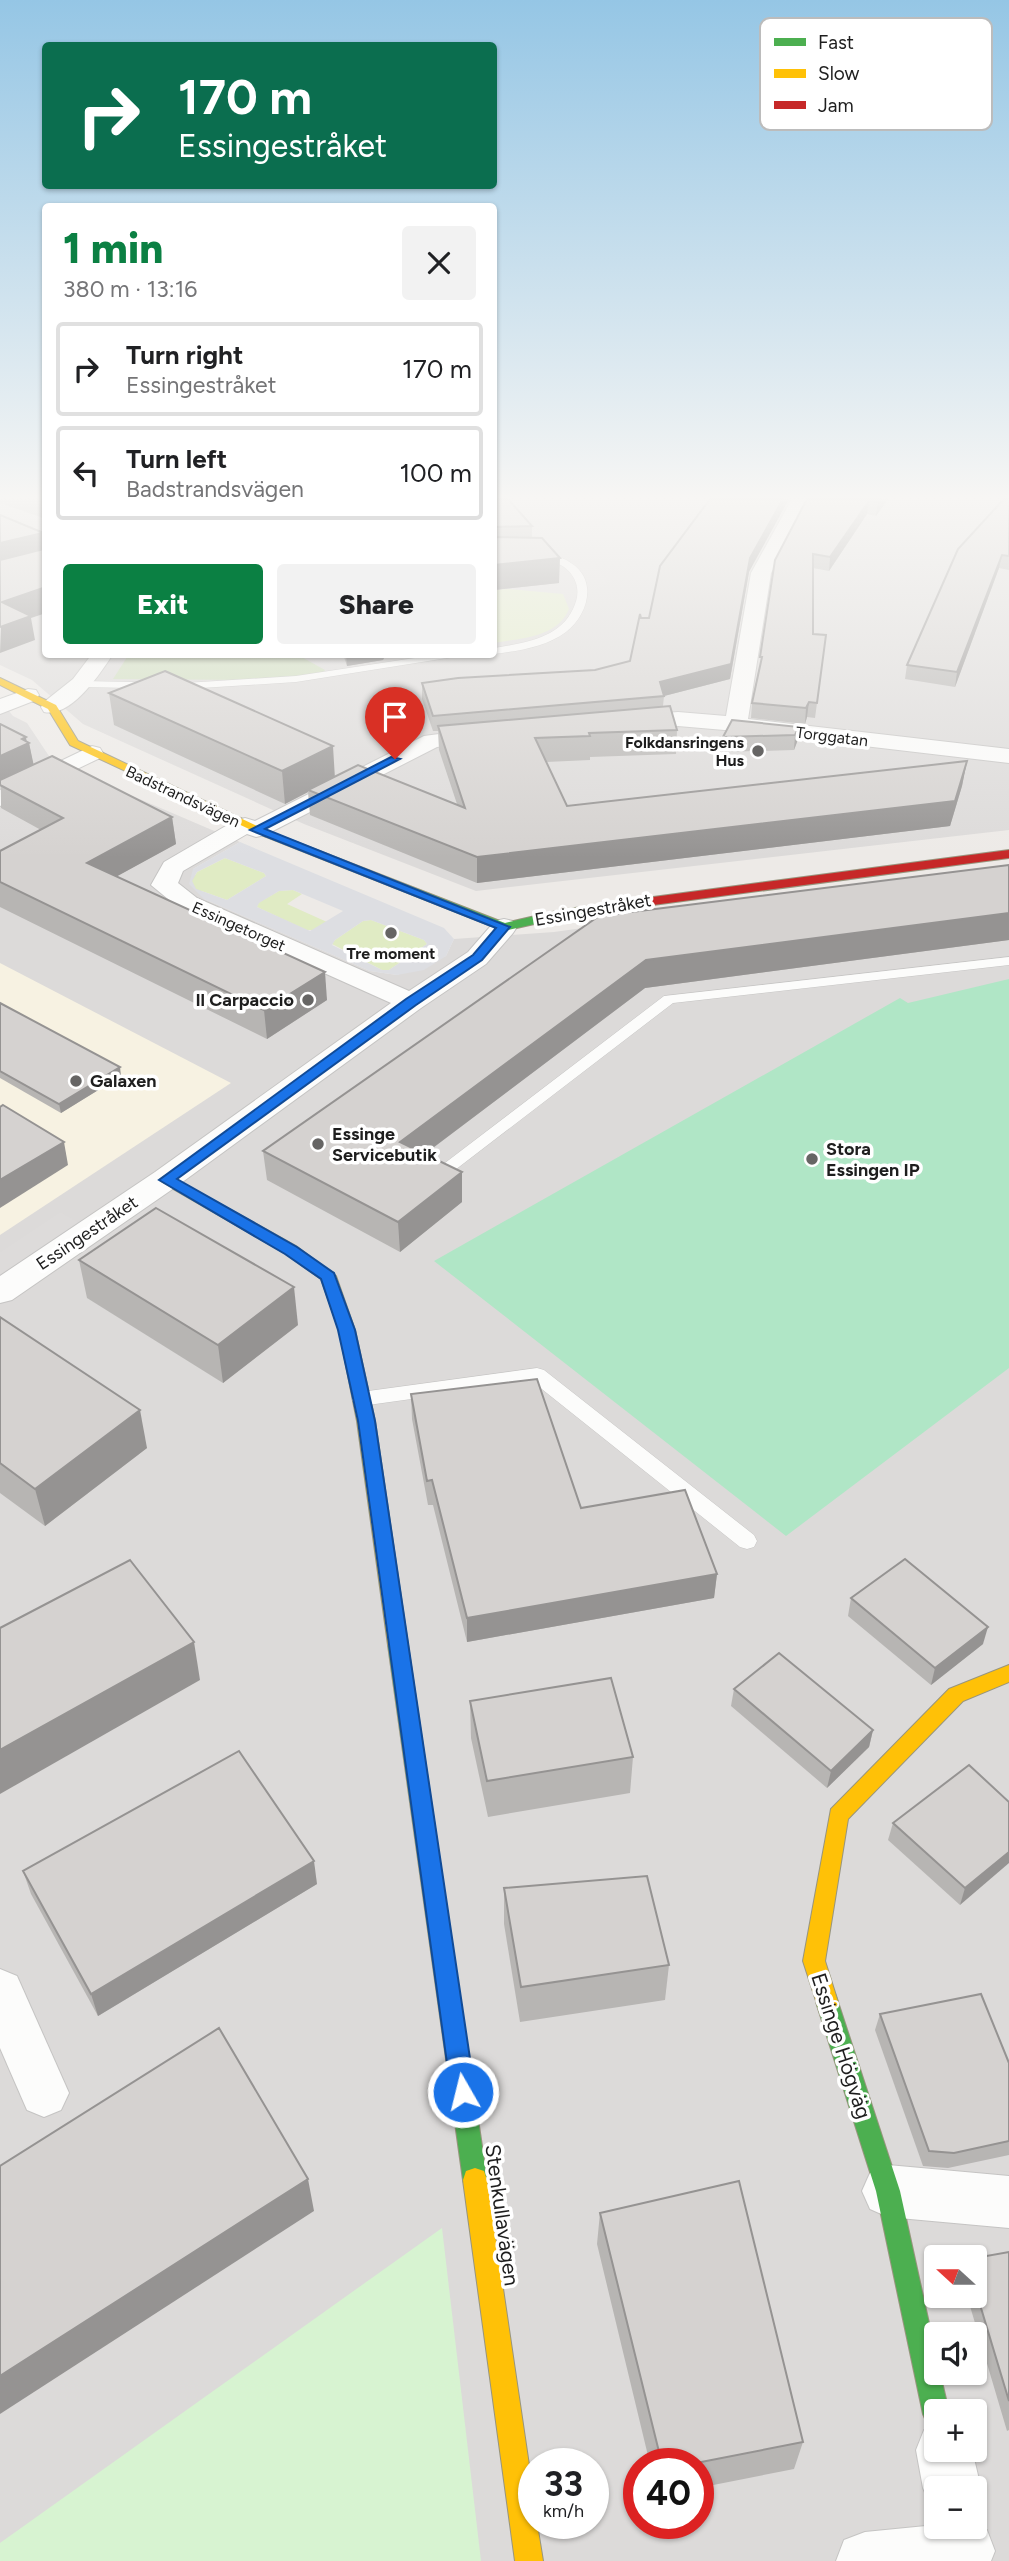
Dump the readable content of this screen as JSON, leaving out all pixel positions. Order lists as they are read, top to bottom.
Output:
{
  "streets": {
    "street": [
      "Torggatan",
      "Badstrandsvägen",
      "Essingestråket",
      "Essingetorget",
      "Essinge Högväg",
      "Stenkullavägen"
    ]
  },
  "crossings": [
    ["Badstrandsvägen", "Essingestråket"],
    ["Badstrandsvägen", "Essingetorget"],
    ["Essingestråket", "Essingetorget"],
    ["Essingestråket", "Stenkullavägen"]
  ],
  "places": [
    "Folkdansringens Hus",
    "Tre moment",
    "Il Carpaccio",
    "Galaxen",
    "Essinge Servicebutik",
    "Stora Essingen IP"
  ],
  "legend": ["Fast", "Slow", "Jam"],
  "north": "left",
  "page": {
    "turn": ["170 m", "Essingestråket"],
    "heading": ["1 min", "380 m · 13:16"],
    "list": [
      {
        "name": "Turn right",
        "note": "Essingestråket",
        "value": "170 m"
      },
      {
        "name": "Turn left",
        "note": "Badstrandsvägen",
        "value": "100 m"
      }
    ],
    "buttons": ["Exit", "Share"],
    "map_buttons": ["+", "−"],
    "speed": "33 km/h",
    "limit": "40"
  }
}
